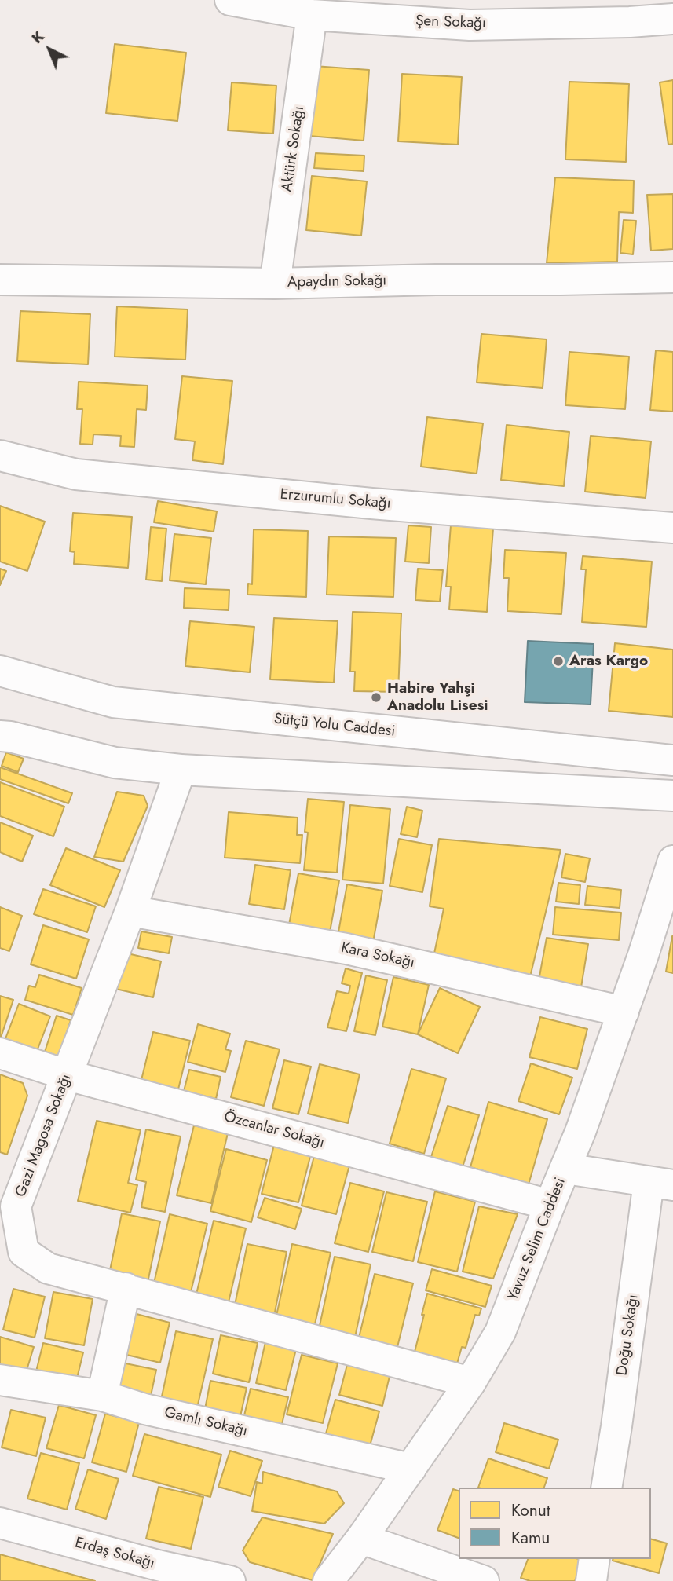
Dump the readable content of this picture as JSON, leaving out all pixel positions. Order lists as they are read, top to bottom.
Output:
{
  "streets": {
    "street": [
      "Şen Sokağı",
      "Aktürk Sokağı",
      "Apaydın Sokağı",
      "Erzurumlu Sokağı",
      "Sütçü Yolu Caddesi",
      "Kara Sokağı",
      "Özcanlar Sokağı",
      "Gazi Magosa Sokağı",
      "Yavuz Selim Caddesi",
      "Doğu Sokağı",
      "Gamlı Sokağı",
      "Erdaş Sokağı"
    ]
  },
  "crossings": [
    ["Şen Sokağı", "Aktürk Sokağı"],
    ["Aktürk Sokağı", "Apaydın Sokağı"],
    ["Kara Sokağı", "Gazi Magosa Sokağı"],
    ["Kara Sokağı", "Yavuz Selim Caddesi"],
    ["Özcanlar Sokağı", "Gazi Magosa Sokağı"],
    ["Özcanlar Sokağı", "Yavuz Selim Caddesi"],
    ["Gazi Magosa Sokağı", "Yavuz Selim Caddesi"],
    ["Yavuz Selim Caddesi", "Gamlı Sokağı"]
  ],
  "places": ["Aras Kargo", "Habire Yahşi Anadolu Lisesi"],
  "legend": ["Konut", "Kamu"],
  "north": "top left"
}
